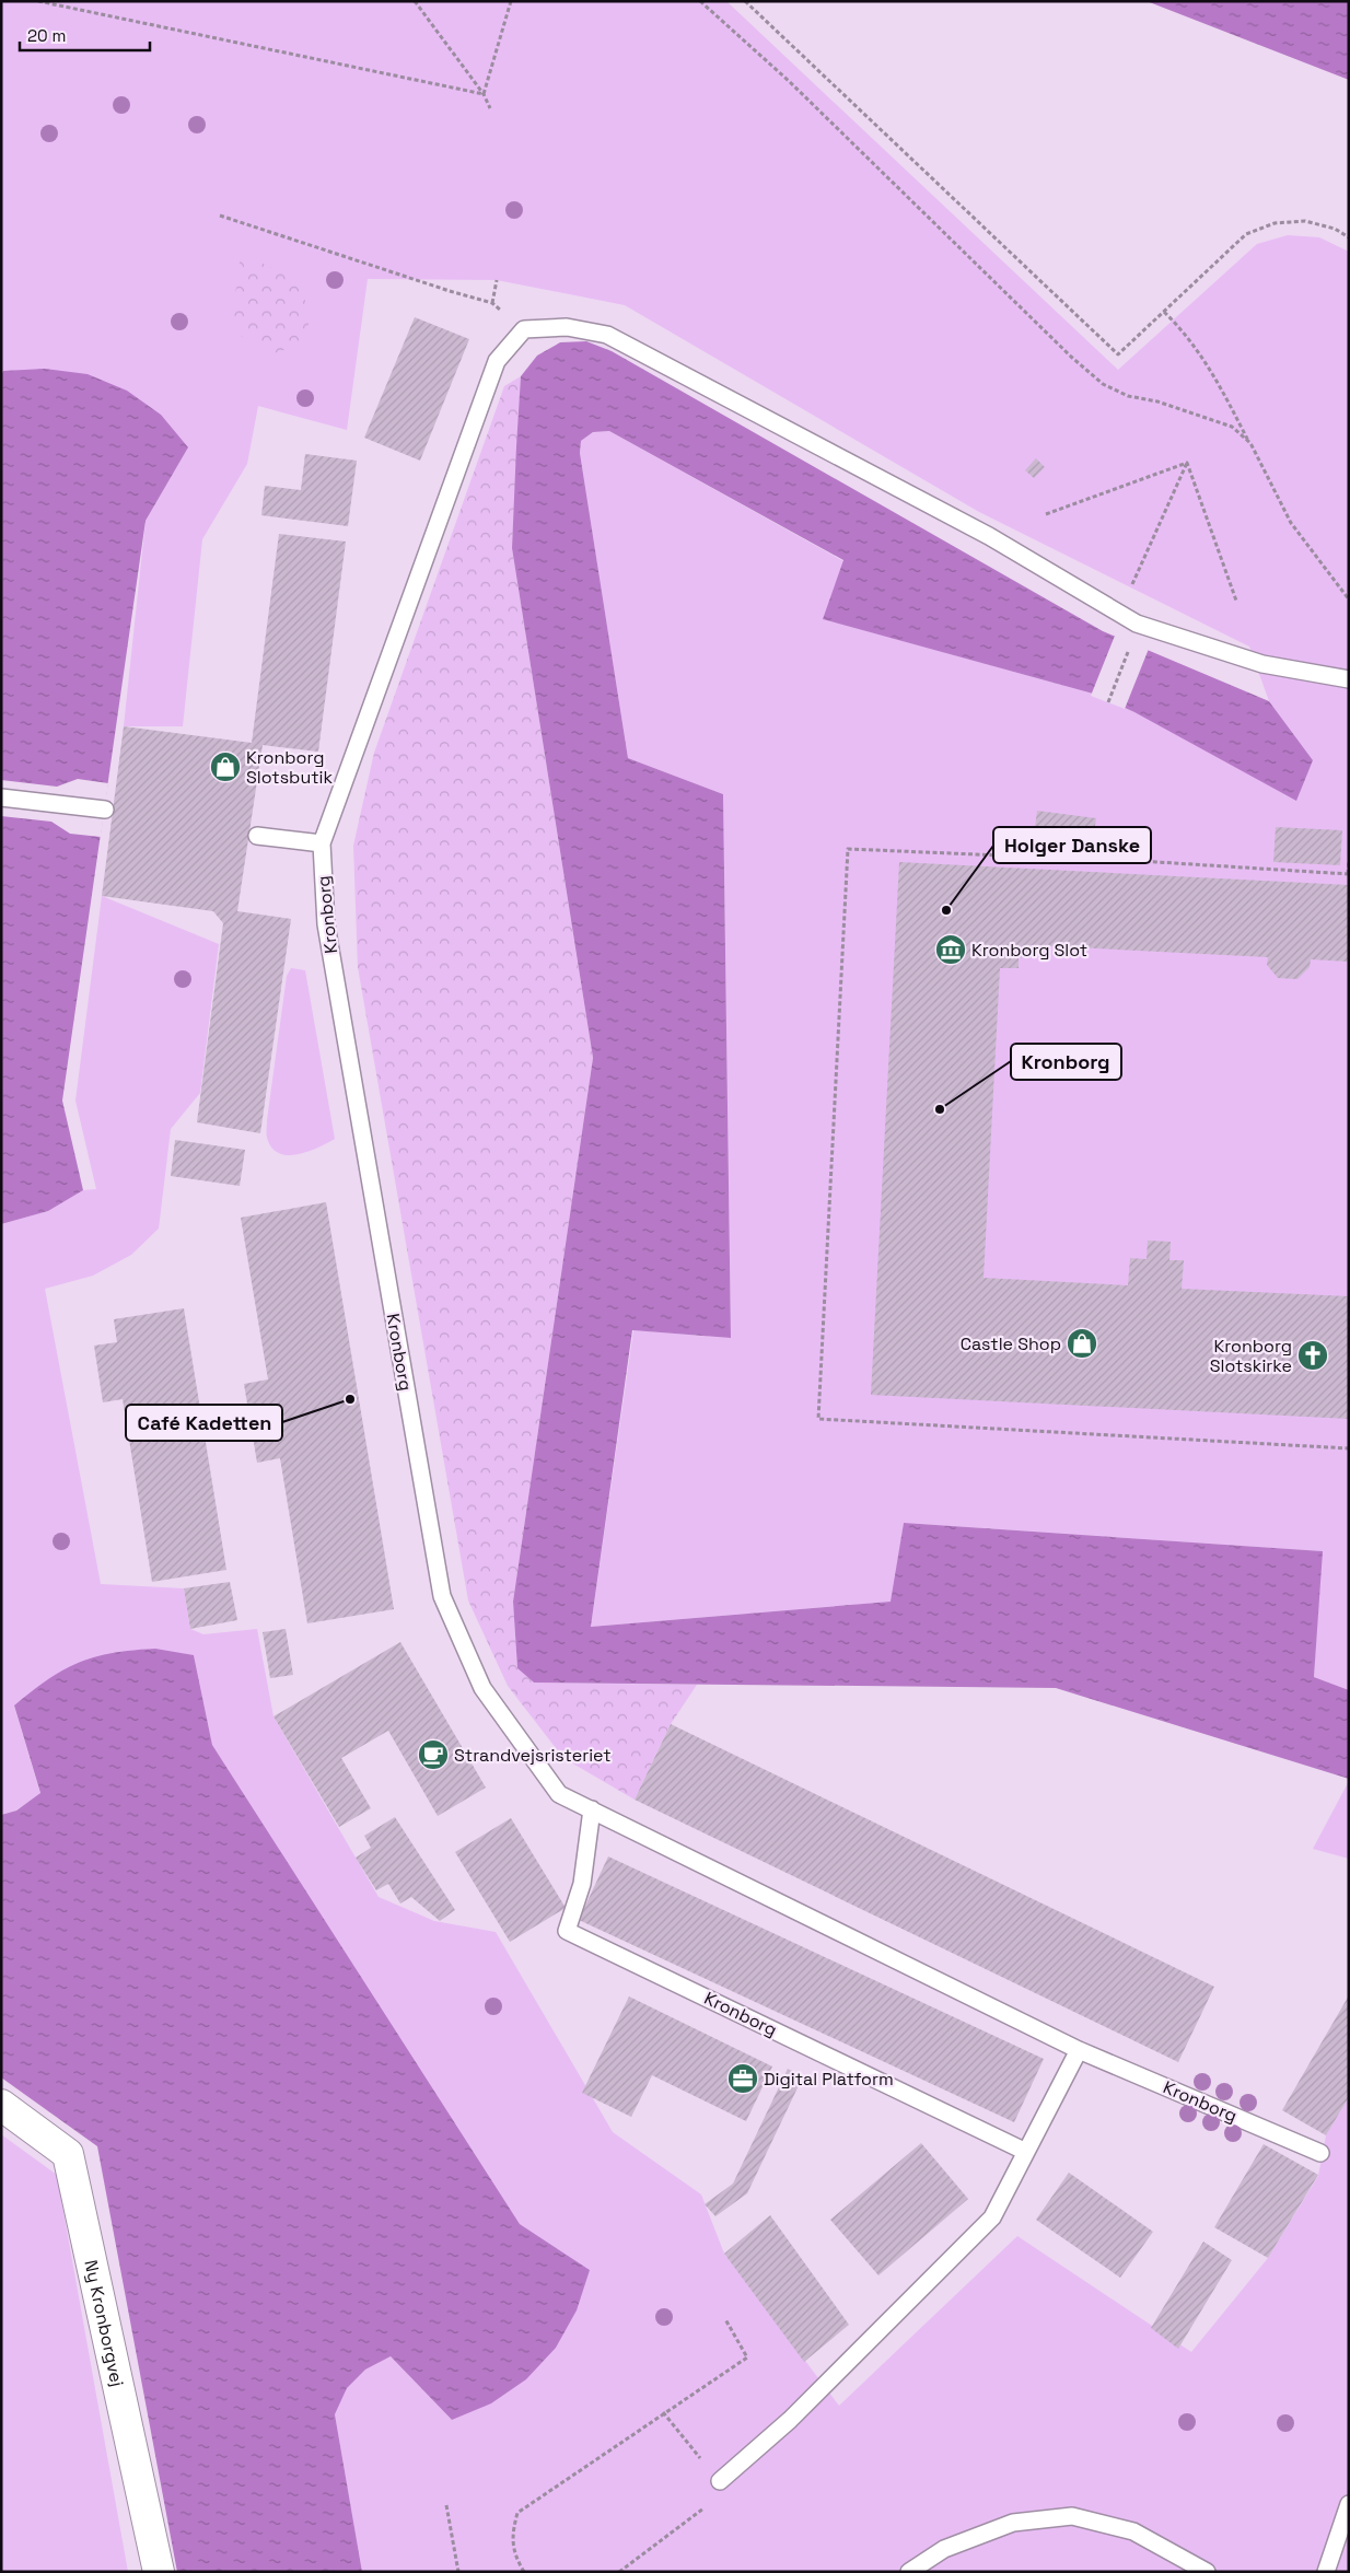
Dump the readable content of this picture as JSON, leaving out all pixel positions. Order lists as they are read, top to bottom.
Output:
{
  "streets": {
    "street": ["Ny Kronborgvej"],
    "lane": ["Kronborg"]
  },
  "places": {
    "shop": ["Kronborg Slotsbutik", "Castle Shop"],
    "other": ["Holger Danske", "Kronborg", "Café Kadetten"],
    "museum": ["Kronborg Slot"],
    "church": ["Kronborg Slotskirke"],
    "cafe": ["Strandvejsristeriet"],
    "office": ["Digital Platform"]
  },
  "scale_bar": "20 m"
}
